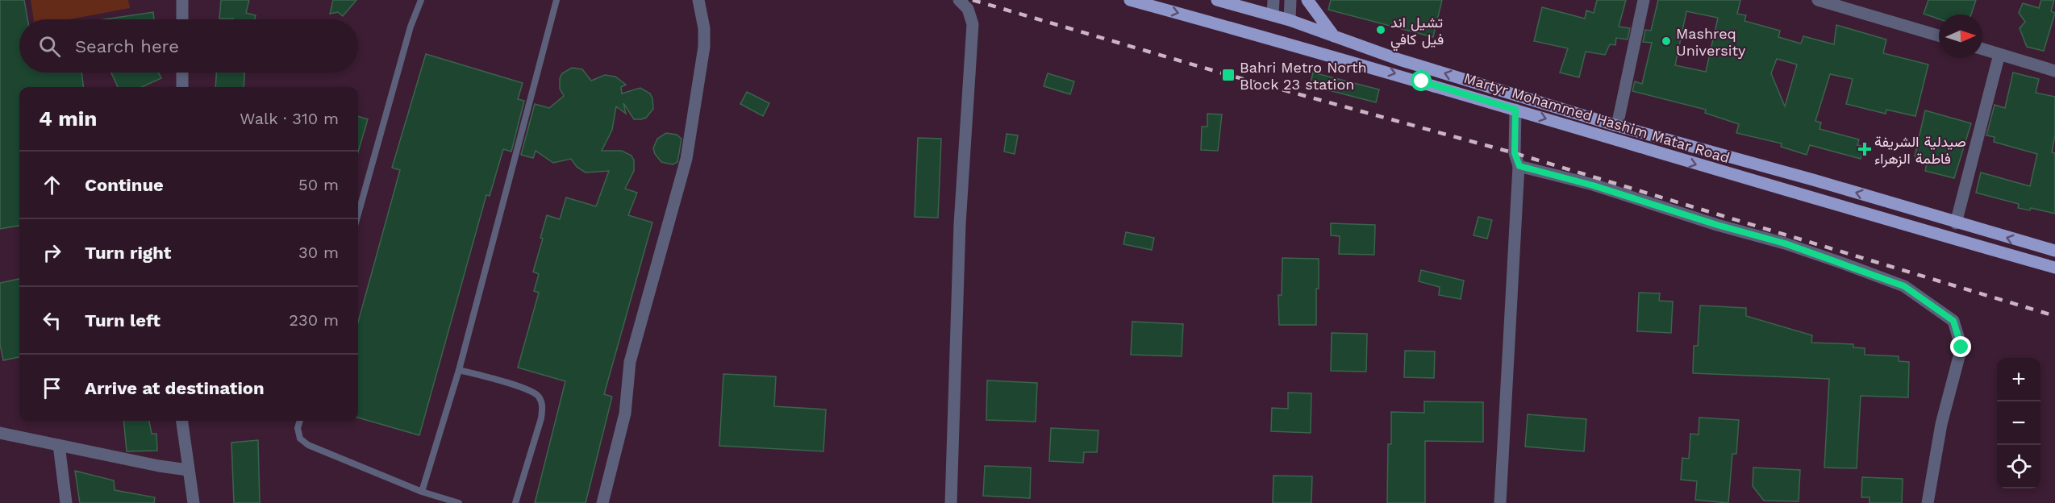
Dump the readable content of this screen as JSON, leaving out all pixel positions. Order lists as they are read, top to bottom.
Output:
{
  "streets": {
    "main road": ["Martyr Mohammed Hashim Matar Road"]
  },
  "places": {
    "other": ["تشيل اند فيل كافي", "Mashreq University"],
    "transit": ["Bahri Metro North Block 23 station"],
    "health": ["صيدلية الشريفة فاطمة الزهراء"]
  },
  "north": "right",
  "page": {
    "search": "Search here",
    "heading": ["4 min", "Walk · 310 m"],
    "list": [
      ["Continue", "50 m"],
      ["Turn right", "30 m"],
      ["Turn left", "230 m"],
      "Arrive at destination"
    ],
    "map_buttons": ["+", "−"]
  }
}
